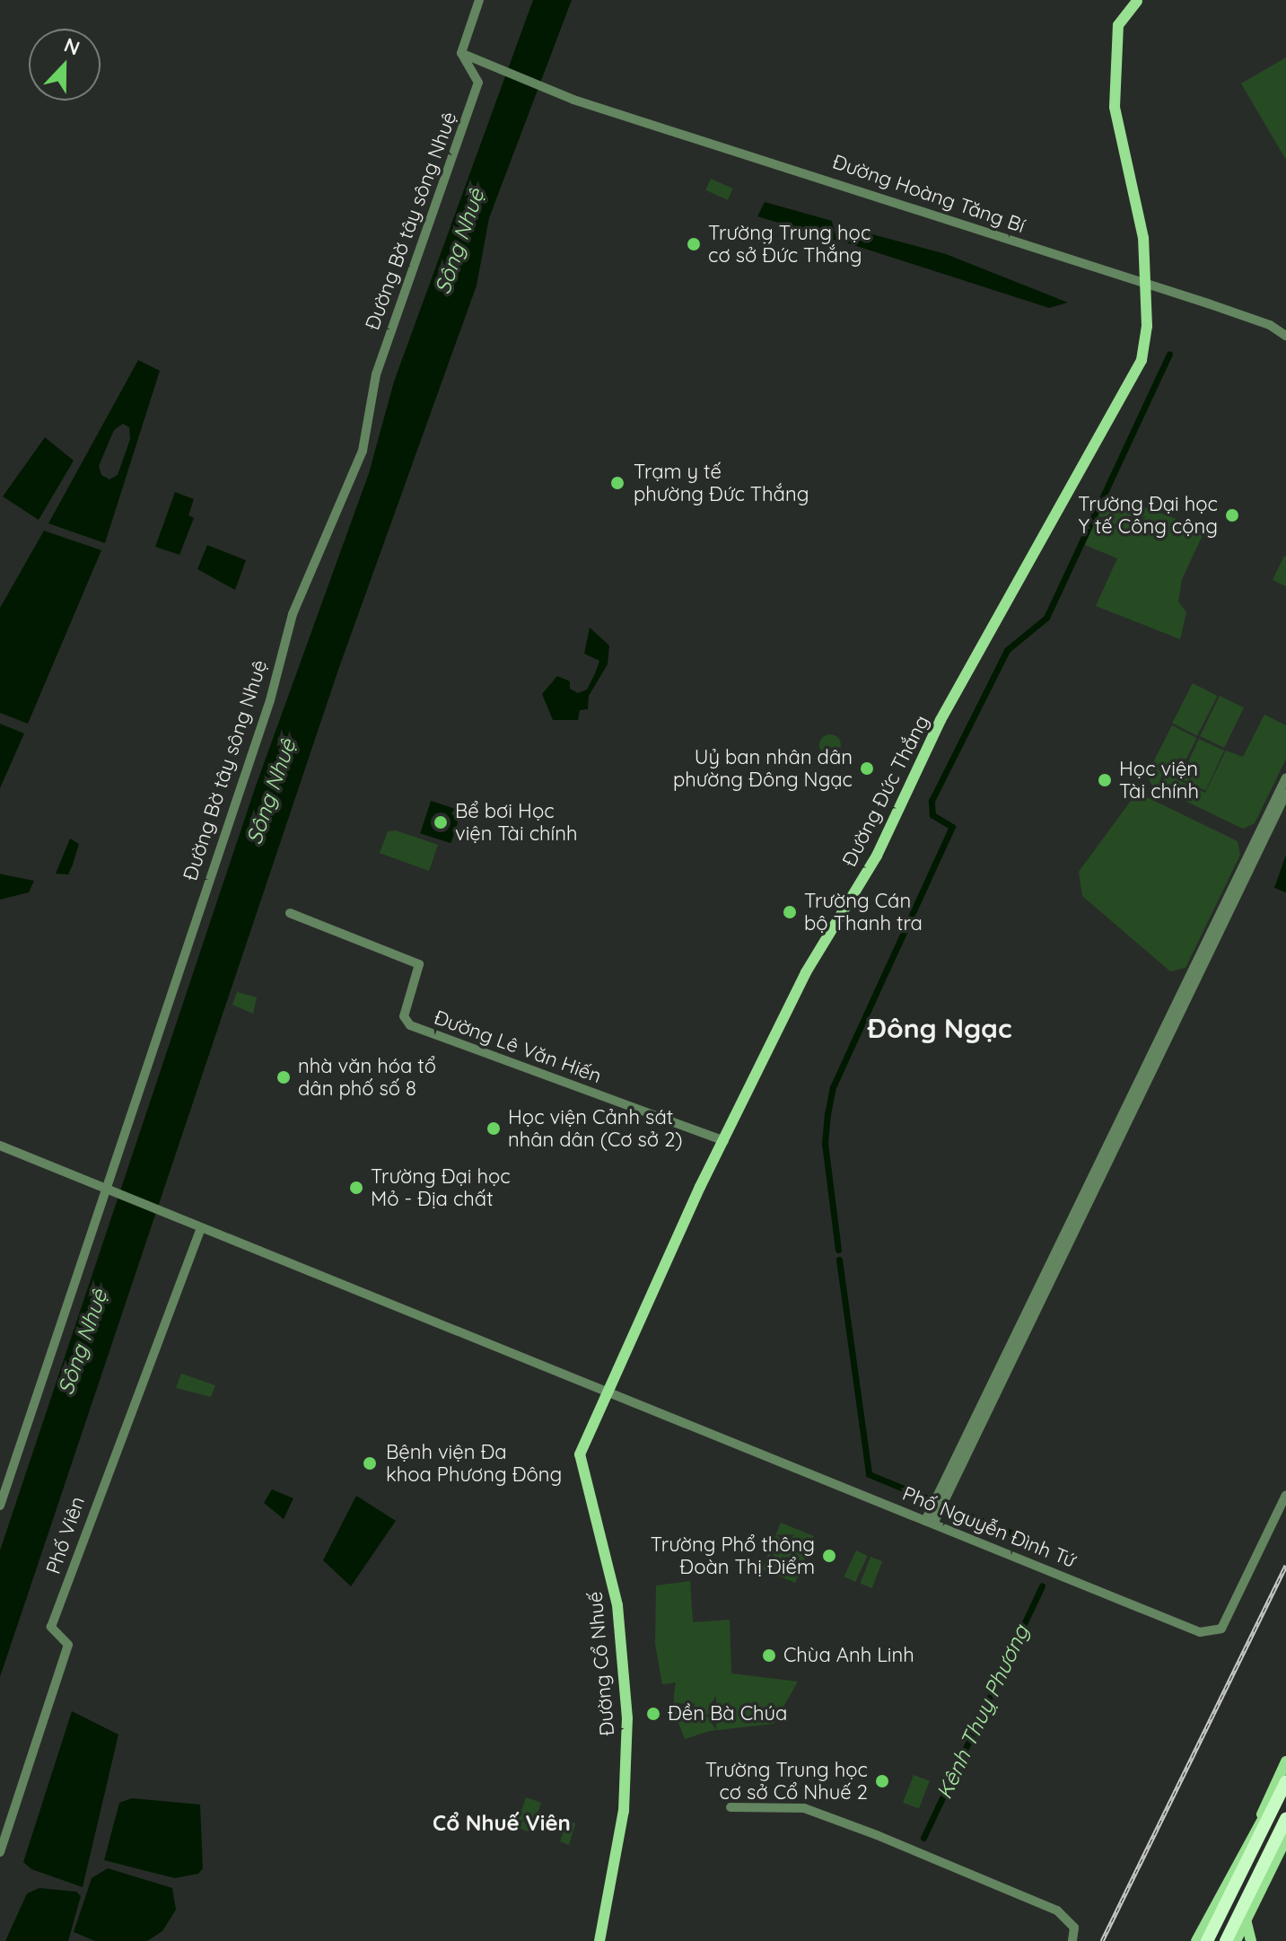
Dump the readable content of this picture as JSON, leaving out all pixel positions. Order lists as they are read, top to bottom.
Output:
{
  "streets": {
    "main road": ["Đường Đức Thắng", "Đường Cổ Nhuế"],
    "street": [
      "Đường Hoàng Tăng Bí",
      "Đường Bờ tây sông Nhuệ",
      "Đường Lê Văn Hiến",
      "Phố Nguyễn Đình Tứ",
      "Phố Viên"
    ]
  },
  "crossings": [
    ["Đường Hoàng Tăng Bí", "Đường Bờ tây sông Nhuệ"],
    ["Đường Hoàng Tăng Bí", "Đường Đức Thắng"],
    ["Đường Đức Thắng", "Đường Lê Văn Hiến"],
    ["Đường Đức Thắng", "Phố Nguyễn Đình Tứ"],
    ["Đường Đức Thắng", "Đường Cổ Nhuế"],
    ["Phố Nguyễn Đình Tứ", "Đường Cổ Nhuế"]
  ],
  "districts": ["Đông Ngạc", "Cổ Nhuế Viên"],
  "water": ["Sông Nhuệ", "Kênh Thuỵ Phương"],
  "places": [
    "Trường Trung học cơ sở Đức Thắng",
    "Trạm y tế phường Đức Thắng",
    "Trường Đại học Y tế Công cộng",
    "Uỷ ban nhân dân phường Đông Ngạc",
    "Học viện Tài chính",
    "Bể bơi Học viện Tài chính",
    "Trường Cán bộ Thanh tra",
    "nhà văn hóa tổ dân phố số 8",
    "Học viện Cảnh sát nhân dân (Cơ sở 2)",
    "Trường Đại học Mỏ - Địa chất",
    "Bệnh viện Đa khoa Phương Đông",
    "Trường Phổ thông Đoàn Thị Điểm",
    "Chùa Anh Linh",
    "Đền Bà Chúa",
    "Trường Trung học cơ sở Cổ Nhuế 2"
  ],
  "north": "top"
}
